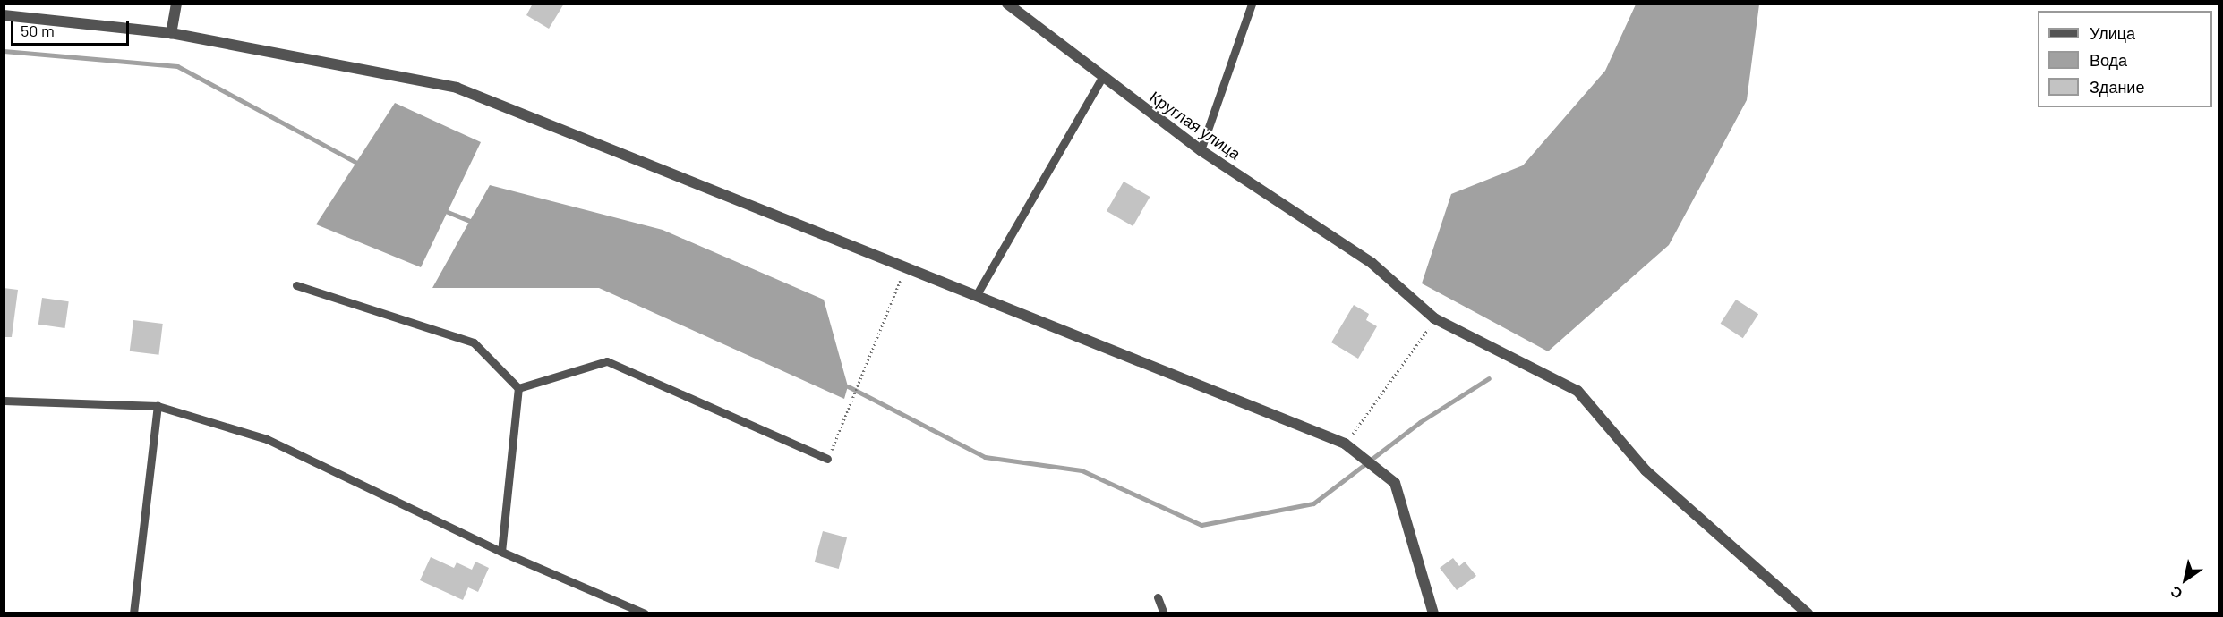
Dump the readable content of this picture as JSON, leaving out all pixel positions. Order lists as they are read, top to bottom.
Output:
{
  "streets": {
    "street": ["Круглая улица"]
  },
  "legend": ["Улица", "Вода", "Здание"],
  "scale_bar": "50 m",
  "north": "bottom left"
}
